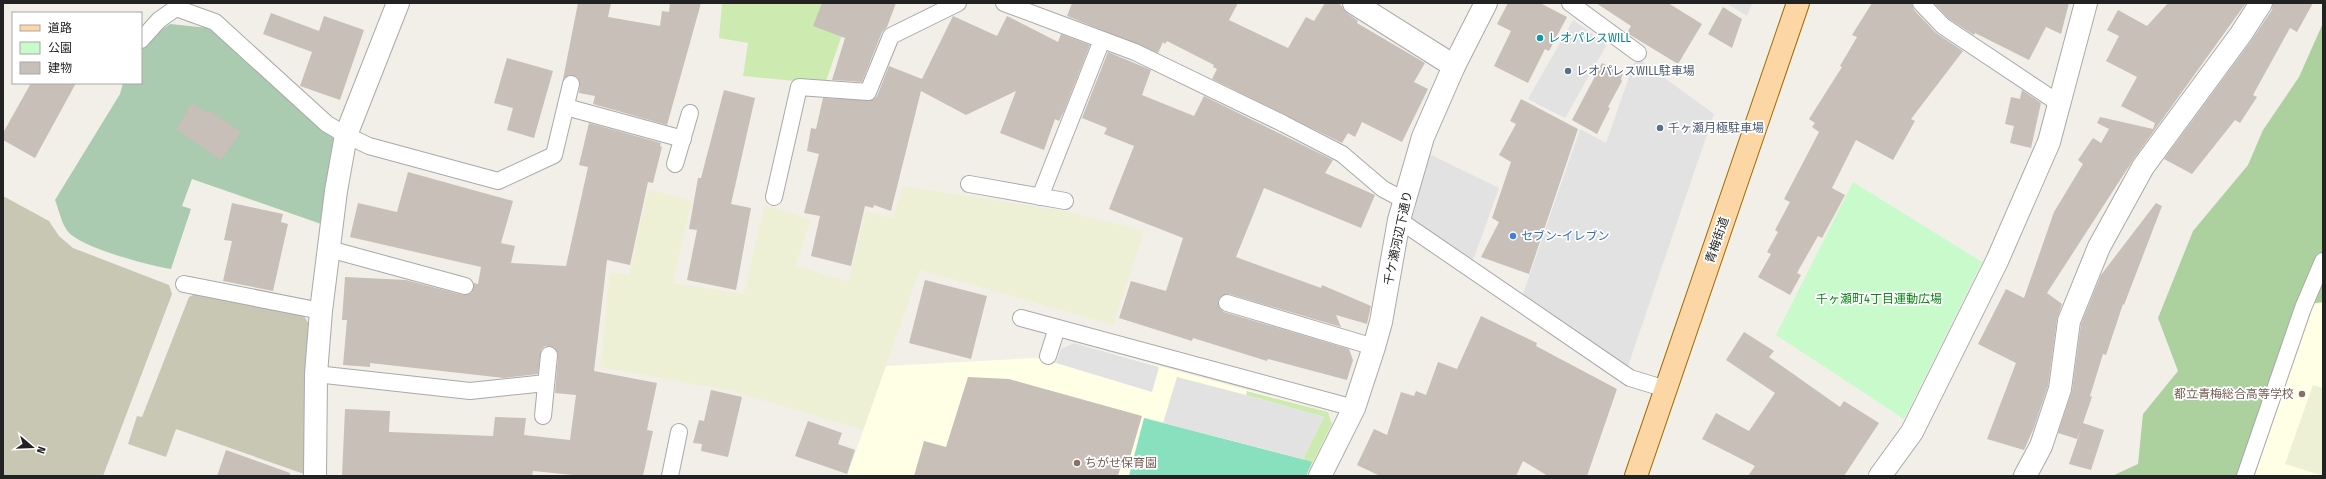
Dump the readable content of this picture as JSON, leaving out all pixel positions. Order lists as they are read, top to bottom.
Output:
{
  "streets": {
    "main road": ["青梅街道"],
    "street": ["千ケ瀬河辺下通り"]
  },
  "parks": ["千ヶ瀬町4丁目運動広場"],
  "places": [
    "レオパレスWILL",
    "レオパレスWILL駐車場",
    "千ヶ瀬月極駐車場",
    "セブン-イレブン",
    "都立青梅総合高等学校",
    "ちがせ保育園"
  ],
  "legend": ["道路", "公園", "建物"],
  "north": "right"
}
